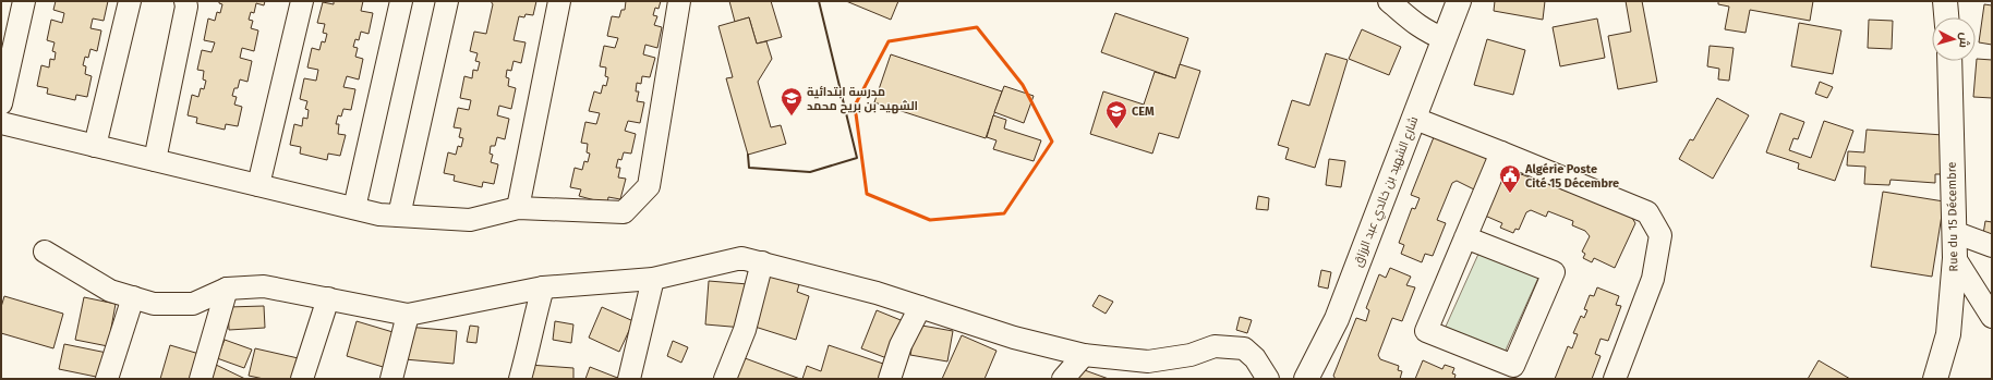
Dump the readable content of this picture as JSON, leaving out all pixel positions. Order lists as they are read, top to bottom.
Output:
{
  "streets": {
    "main road": ["شارع الشهيد بن خالدي عبد الرزاق", "Rue du 15 Décembre"]
  },
  "places": {
    "school or university": ["مدرسة ابتدائية الشهيد بن بريح محمد", "CEM"],
    "public building": ["Algérie Poste Cité 15 Décembre"]
  },
  "north": "right"
}
